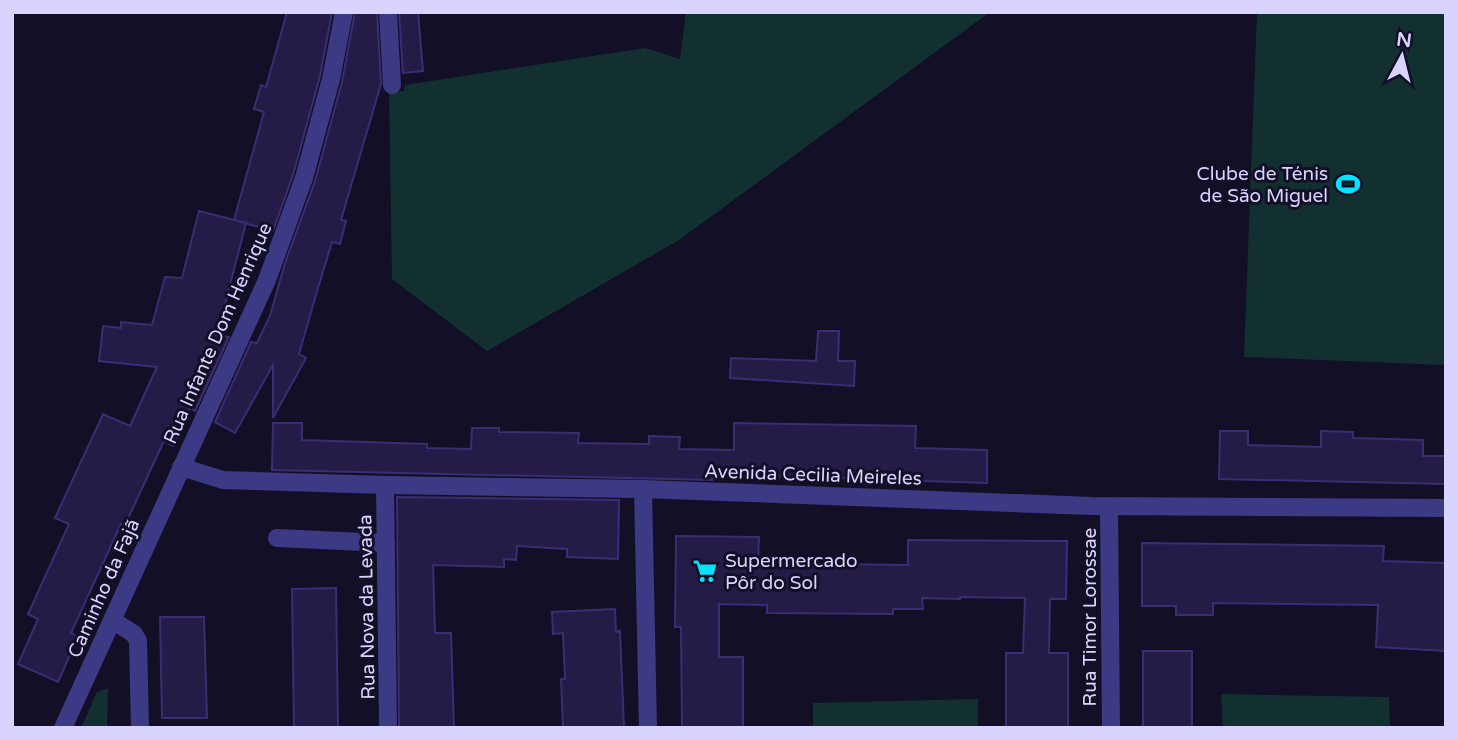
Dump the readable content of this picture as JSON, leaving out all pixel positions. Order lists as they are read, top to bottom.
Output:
{
  "streets": {
    "street": [
      "Rua Infante Dom Henrique",
      "Avenida Cecilia Meireles",
      "Caminho da Fajã",
      "Rua Nova da Levada",
      "Rua Timor Lorossae"
    ]
  },
  "crossings": [
    ["Rua Infante Dom Henrique", "Avenida Cecilia Meireles"],
    ["Rua Infante Dom Henrique", "Caminho da Fajã"],
    ["Avenida Cecilia Meireles", "Caminho da Fajã"],
    ["Avenida Cecilia Meireles", "Rua Nova da Levada"],
    ["Avenida Cecilia Meireles", "Rua Timor Lorossae"]
  ],
  "places": {
    "sports": ["Clube de Ténis de São Miguel"],
    "supermarket": ["Supermercado Pôr do Sol"]
  },
  "north": "top"
}
